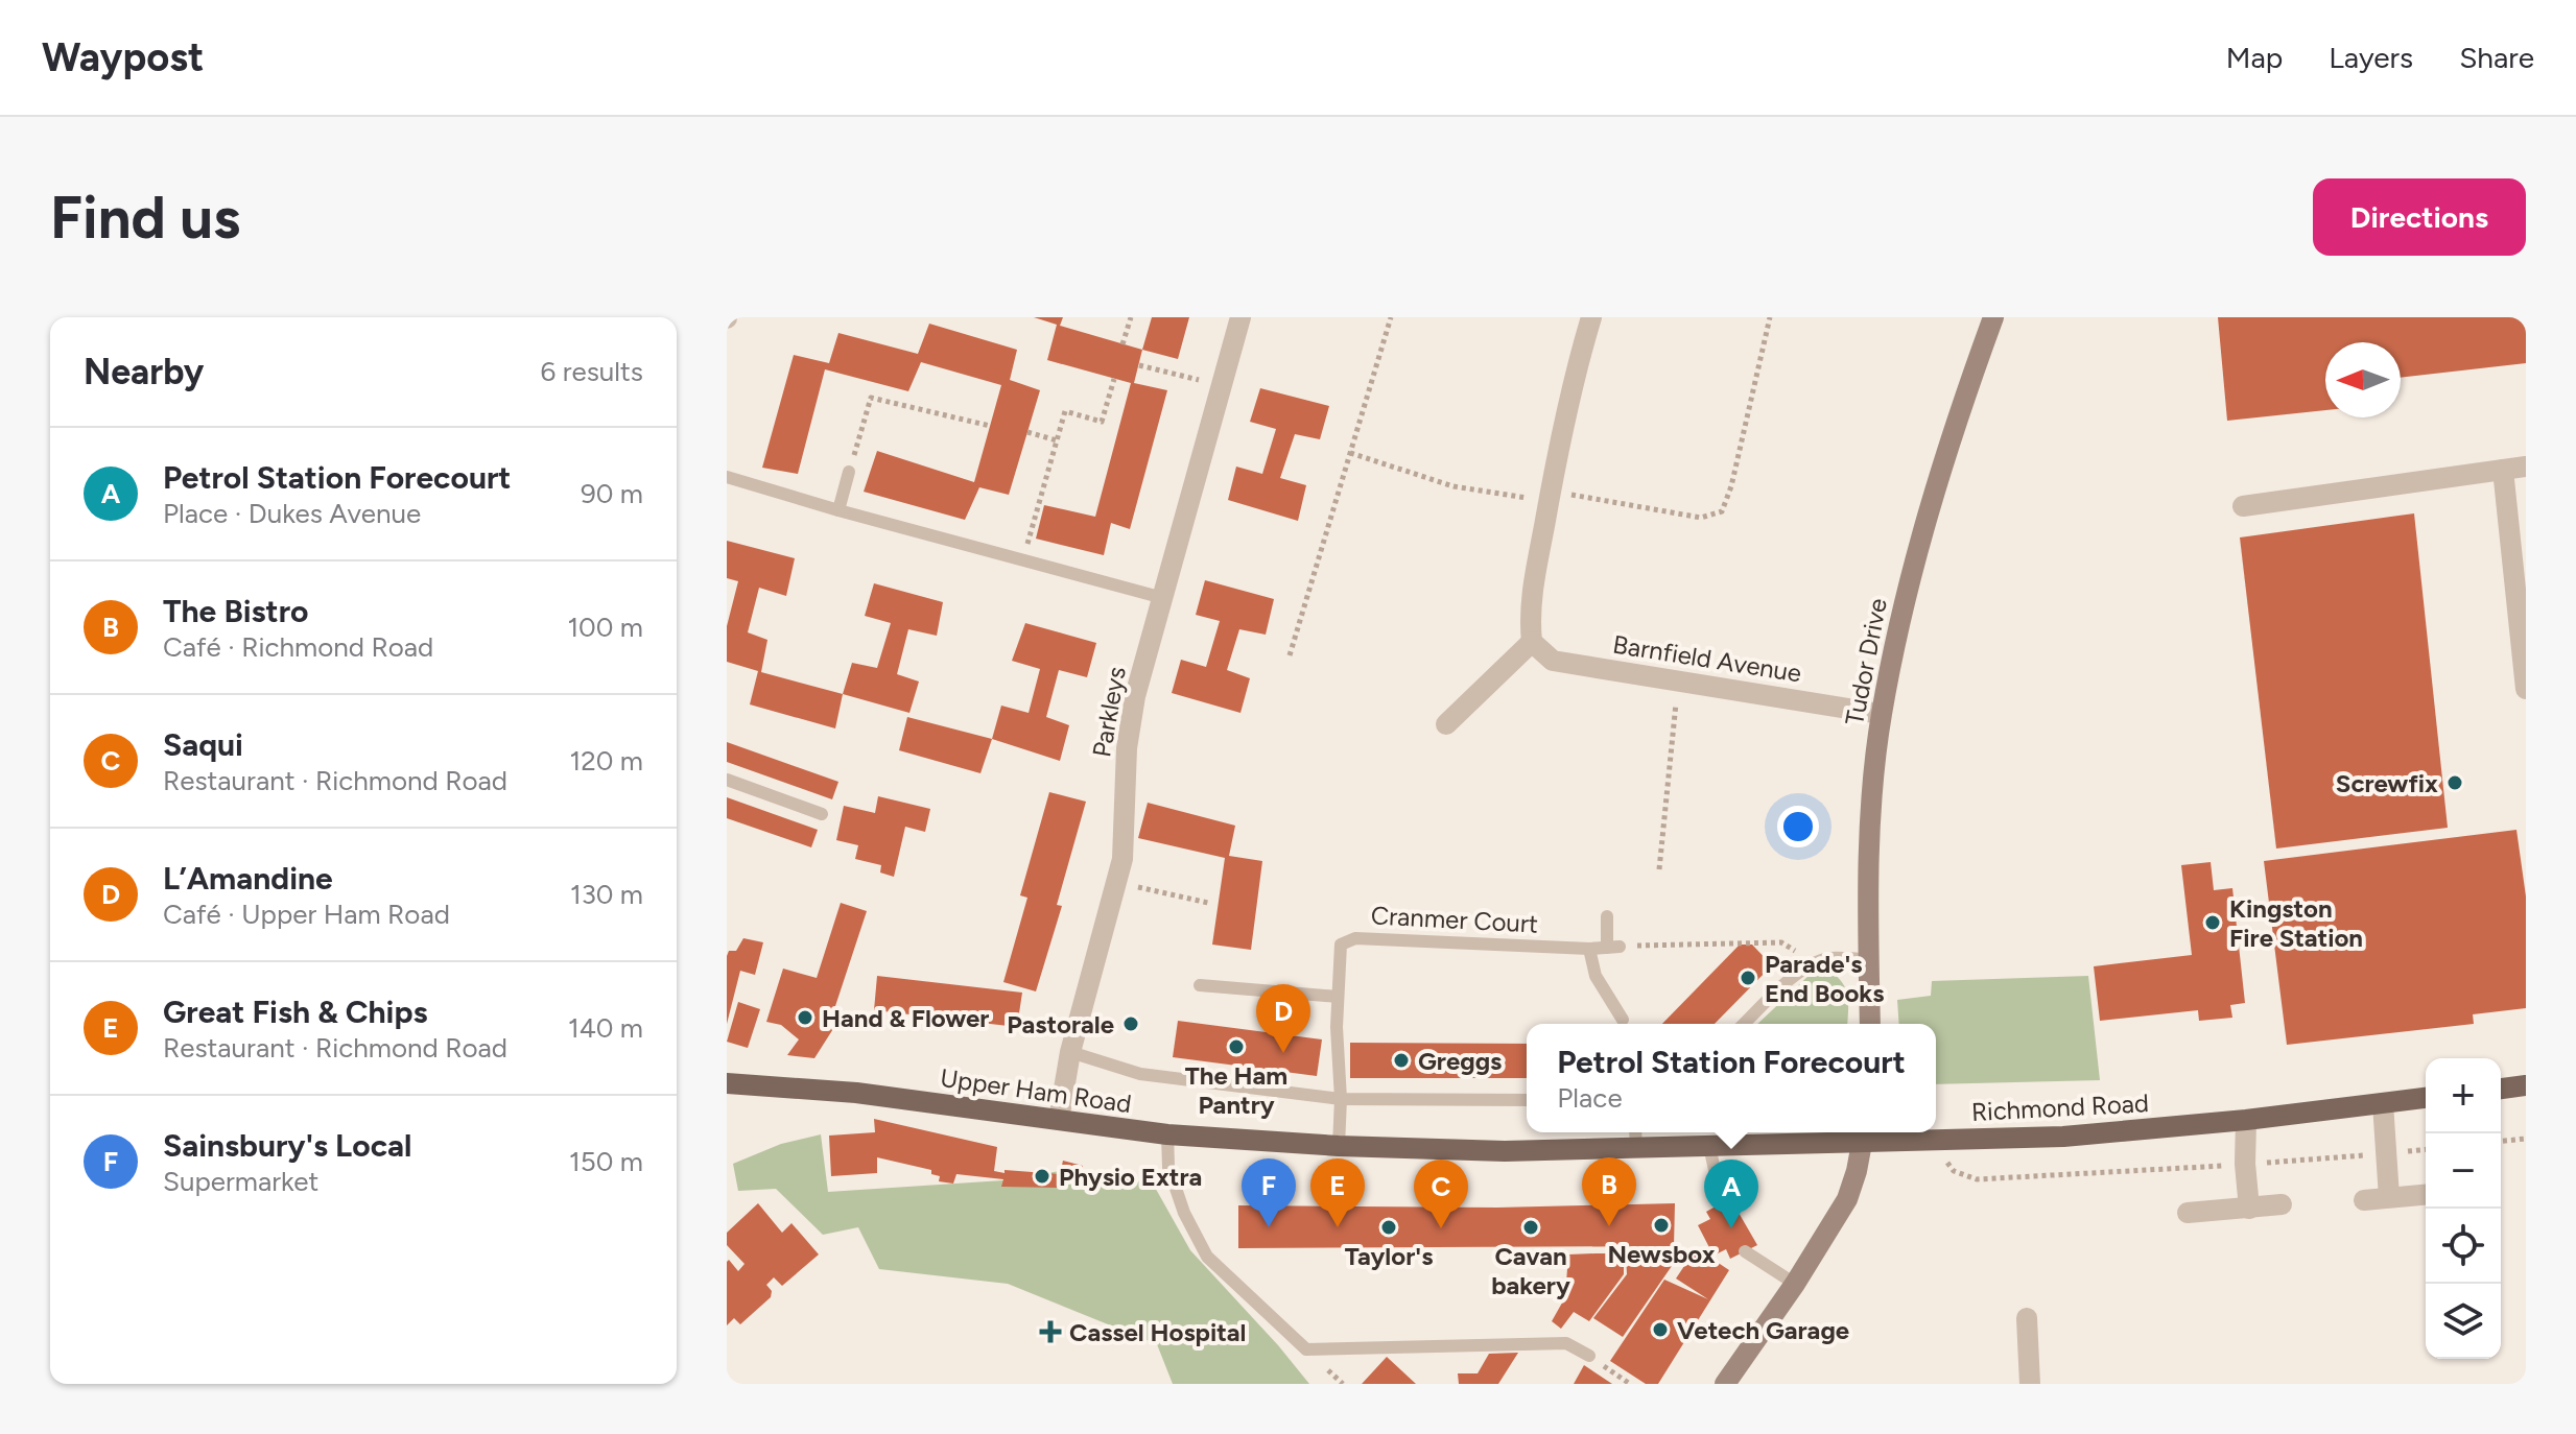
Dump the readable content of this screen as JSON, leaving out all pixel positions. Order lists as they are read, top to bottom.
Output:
{
  "streets": {
    "main road": ["Upper Ham Road", "Richmond Road"],
    "street": ["Barnfield Avenue", "Tudor Drive", "Parkleys"],
    "lane": ["Cranmer Court"]
  },
  "crossings": [
    ["Barnfield Avenue", "Tudor Drive"],
    ["Parkleys", "Upper Ham Road"],
    ["Cranmer Court", "Upper Ham Road"],
    ["Cranmer Court", "Richmond Road"],
    ["Upper Ham Road", "Richmond Road"]
  ],
  "places": {
    "other": [
      "Screwfix",
      "Kingston Fire Station",
      "Parade's End Books",
      "Hand & Flower",
      "Pastorale",
      "The Ham Pantry",
      "Greggs",
      "Physio Extra",
      "Newsbox",
      "Taylor's",
      "Cavan bakery",
      "Vetech Garage"
    ],
    "health": ["Cassel Hospital"]
  },
  "north": "left",
  "page": {
    "header": "Waypost",
    "nav": ["Map", "Layers", "Share"],
    "buttons": "Directions",
    "title": "Find us",
    "heading": ["Nearby", "6 results"],
    "list": [
      {
        "mark": "A",
        "name": "Petrol Station Forecourt",
        "note": "Place · Dukes Avenue",
        "value": "90 m"
      },
      {
        "mark": "B",
        "name": "The Bistro",
        "note": "Café · Richmond Road",
        "value": "100 m"
      },
      {
        "mark": "C",
        "name": "Saqui",
        "note": "Restaurant · Richmond Road",
        "value": "120 m"
      },
      {
        "mark": "D",
        "name": "L’Amandine",
        "note": "Café · Upper Ham Road",
        "value": "130 m"
      },
      {
        "mark": "E",
        "name": "Great Fish & Chips",
        "note": "Restaurant · Richmond Road",
        "value": "140 m"
      },
      {
        "mark": "F",
        "name": "Sainsbury's Local",
        "note": "Supermarket",
        "value": "150 m"
      }
    ],
    "pins": [
      "D",
      "B",
      "E",
      "F",
      "A",
      "C"
    ],
    "popup": ["Petrol Station Forecourt", "Place"],
    "map_buttons": ["+", "−"]
  }
}
